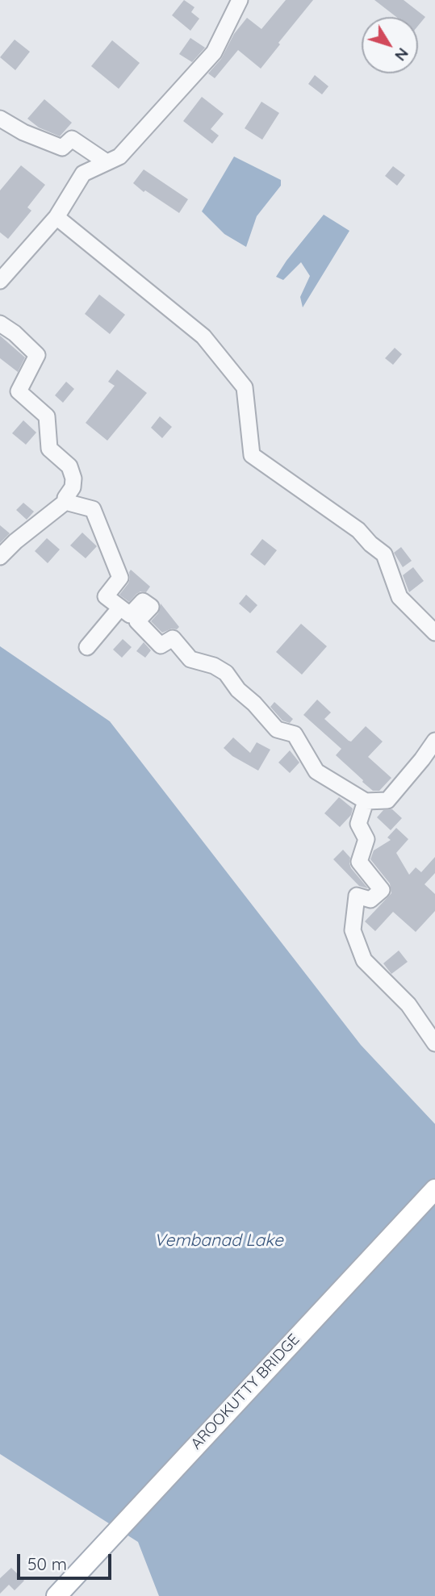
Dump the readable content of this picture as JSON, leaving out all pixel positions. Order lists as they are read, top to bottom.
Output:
{
  "streets": {
    "main road": ["AROOKUTTY BRIDGE"]
  },
  "water": ["Vembanad Lake"],
  "scale_bar": "50 m",
  "north": "bottom right"
}
